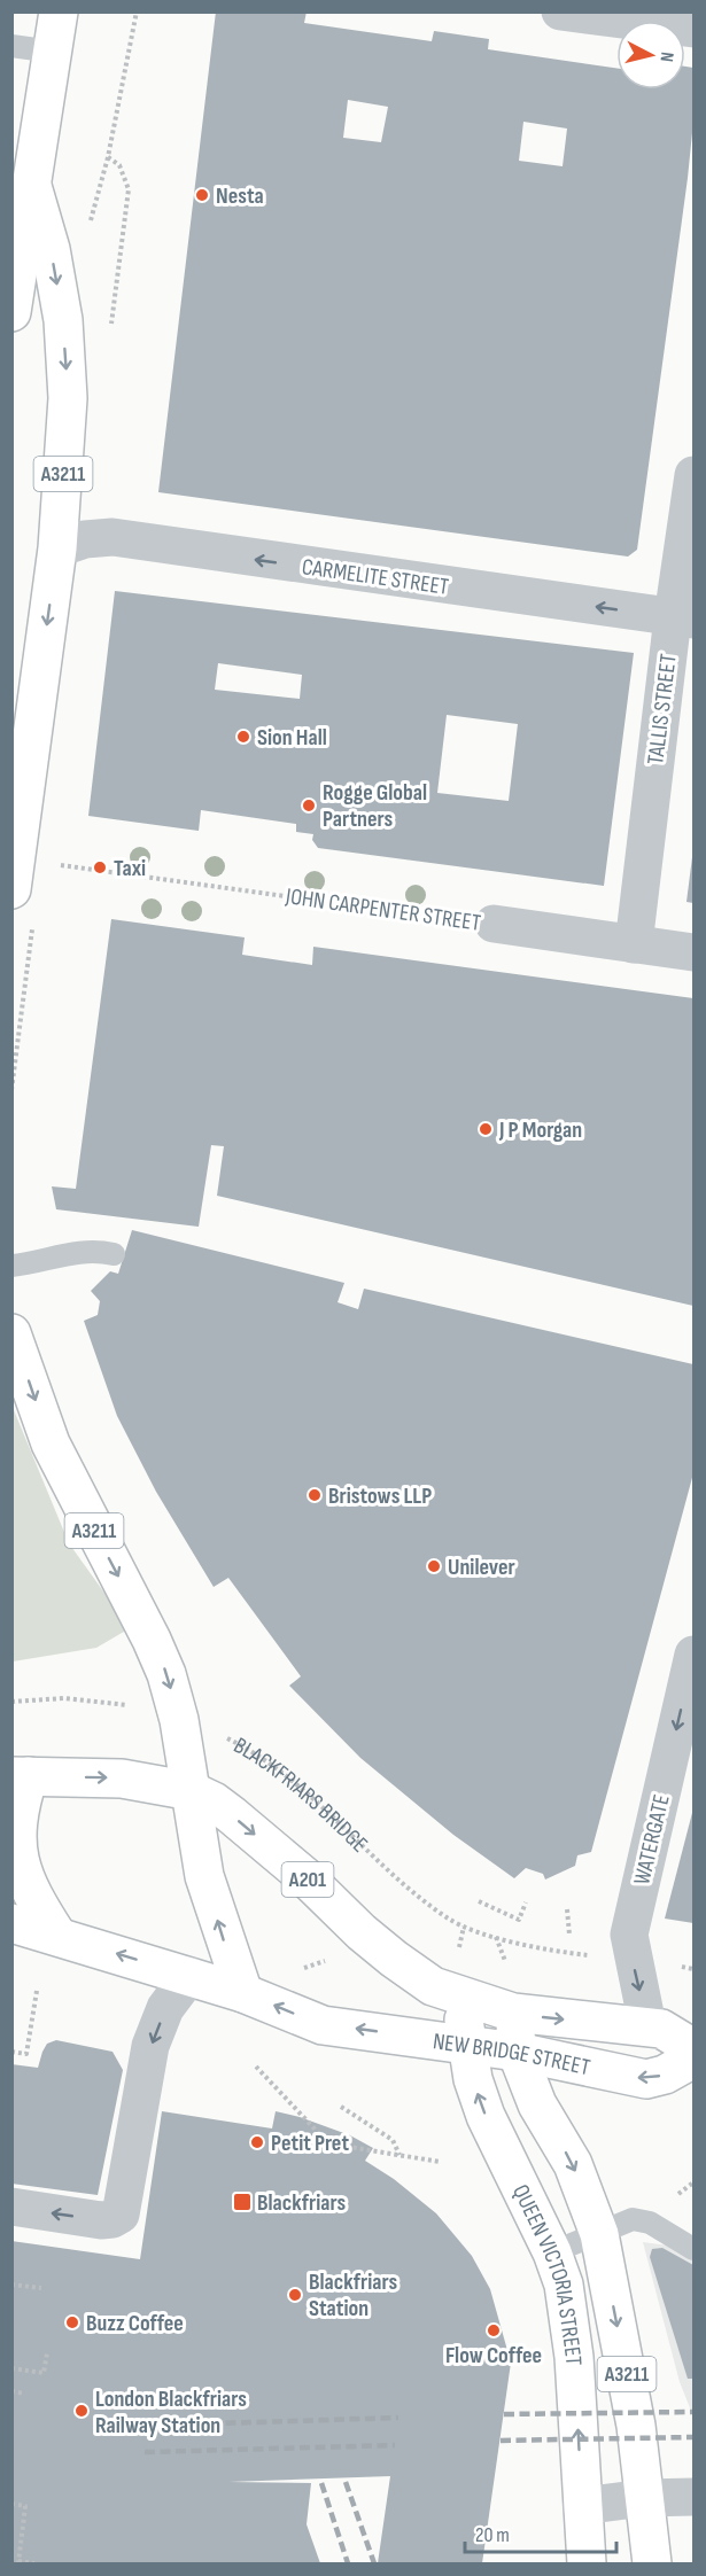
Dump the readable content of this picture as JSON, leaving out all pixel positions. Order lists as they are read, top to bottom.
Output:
{
  "streets": {
    "main road": [
      "A3211",
      "A201",
      "NEW BRIDGE STREET",
      "QUEEN VICTORIA STREET"
    ],
    "street": [
      "CARMELITE STREET",
      "TALLIS STREET",
      "JOHN CARPENTER STREET",
      "WATERGATE"
    ],
    "path": ["BLACKFRIARS BRIDGE"]
  },
  "crossings": [
    ["A3211", "CARMELITE STREET"],
    ["A3211", "BLACKFRIARS BRIDGE"],
    ["A3211", "A201"],
    ["A3211", "NEW BRIDGE STREET"],
    ["CARMELITE STREET", "TALLIS STREET"],
    ["TALLIS STREET", "JOHN CARPENTER STREET"],
    ["WATERGATE", "NEW BRIDGE STREET"],
    ["A201", "NEW BRIDGE STREET"],
    ["NEW BRIDGE STREET", "QUEEN VICTORIA STREET"]
  ],
  "one_way": ["CARMELITE STREET", "WATERGATE"],
  "places": {
    "other": [
      "Nesta",
      "Sion Hall",
      "Rogge Global Partners",
      "Taxi",
      "J P Morgan",
      "Bristows LLP",
      "Unilever",
      "Petit Pret",
      "Blackfriars Station",
      "Buzz Coffee",
      "Flow Coffee",
      "London Blackfriars Railway Station"
    ],
    "transit": ["Blackfriars"]
  },
  "scale_bar": "20 m",
  "north": "right"
}
